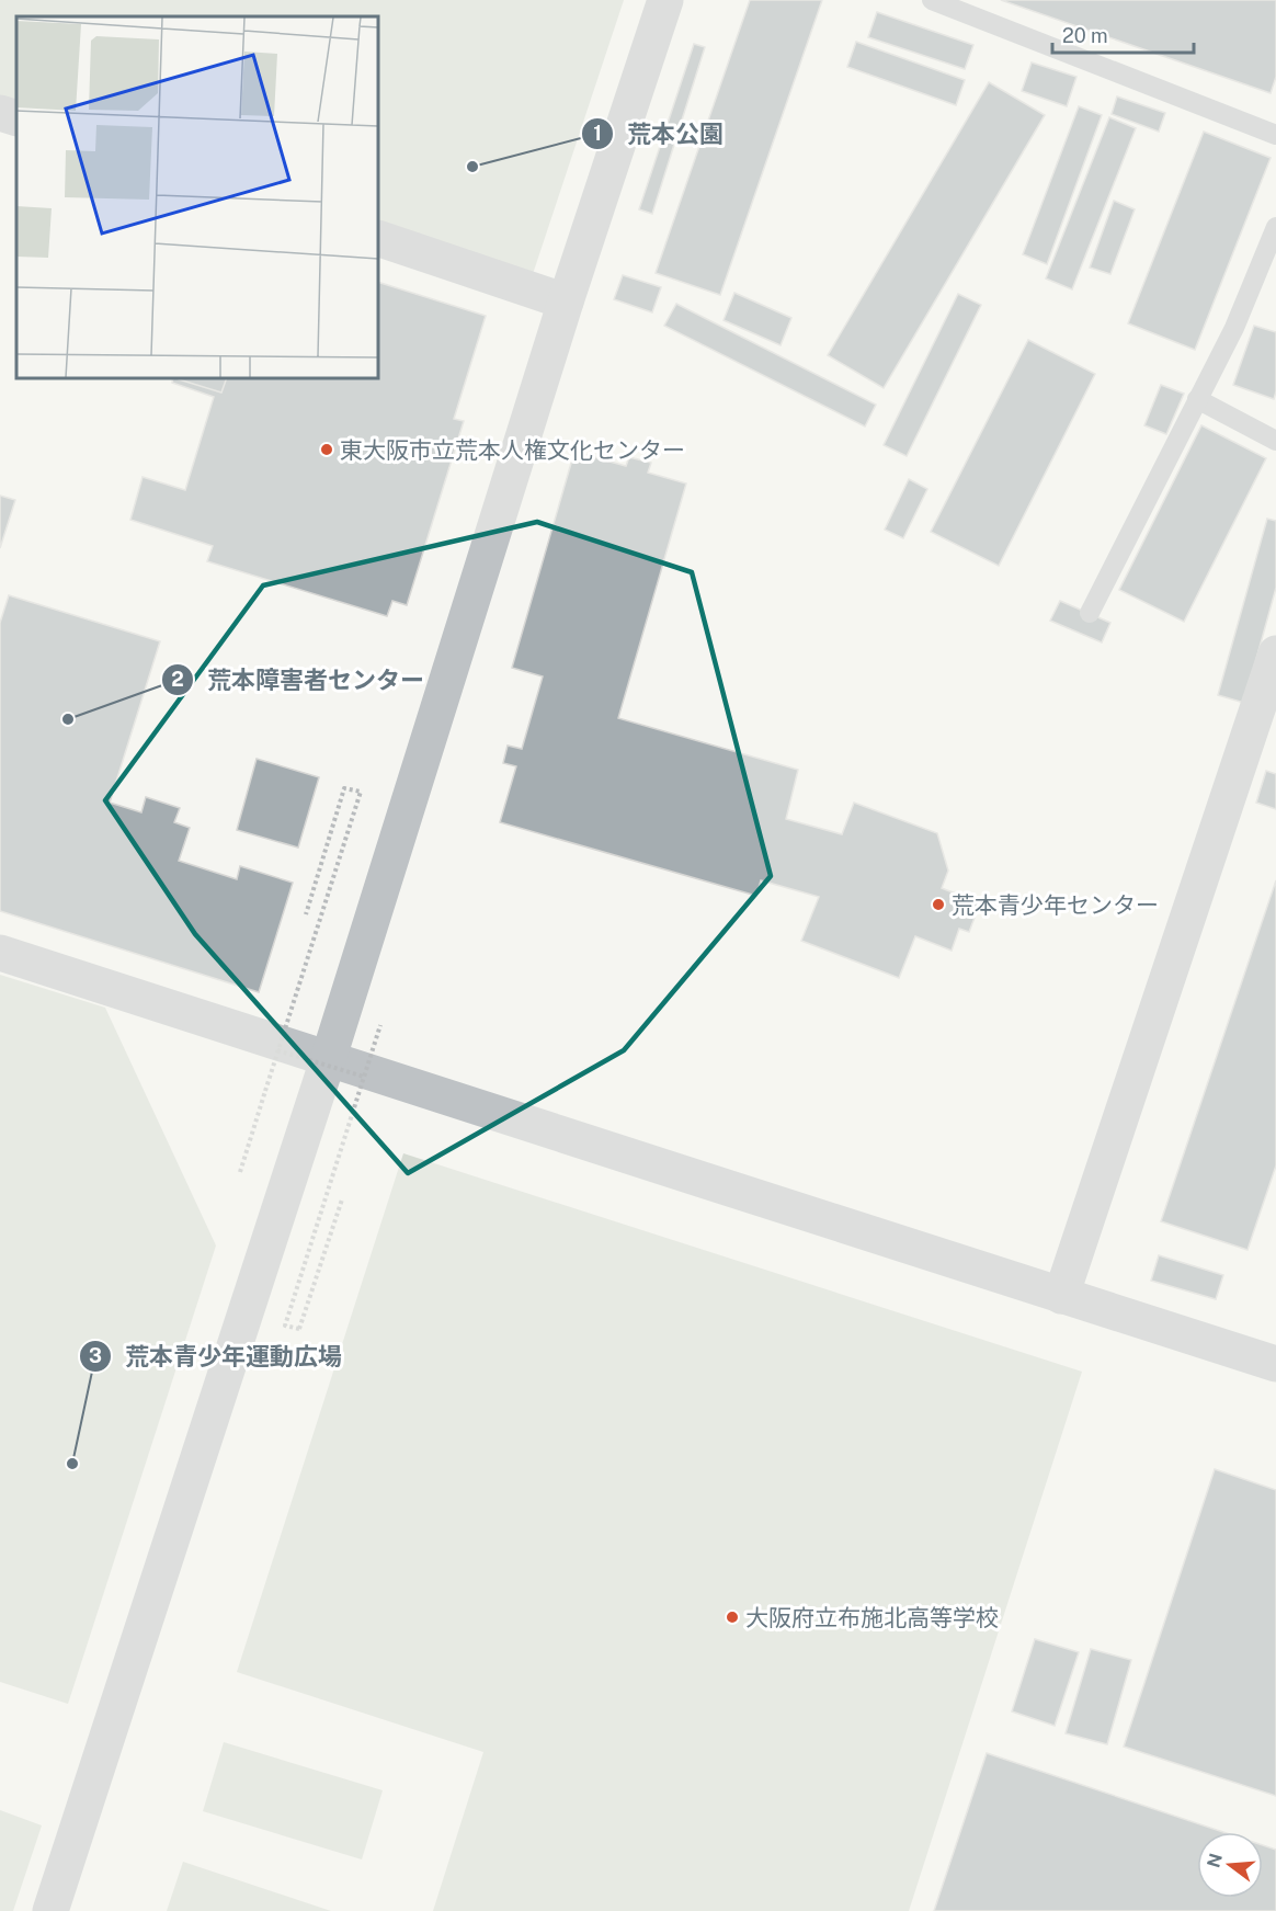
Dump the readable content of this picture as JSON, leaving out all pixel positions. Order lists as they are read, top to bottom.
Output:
{
  "places": [
    "荒本公園",
    "東大阪市立荒本人権文化センター",
    "荒本障害者センター",
    "荒本青少年センター",
    "荒本青少年運動広場",
    "大阪府立布施北高等学校"
  ],
  "scale_bar": "20 m",
  "north": "left"
}
